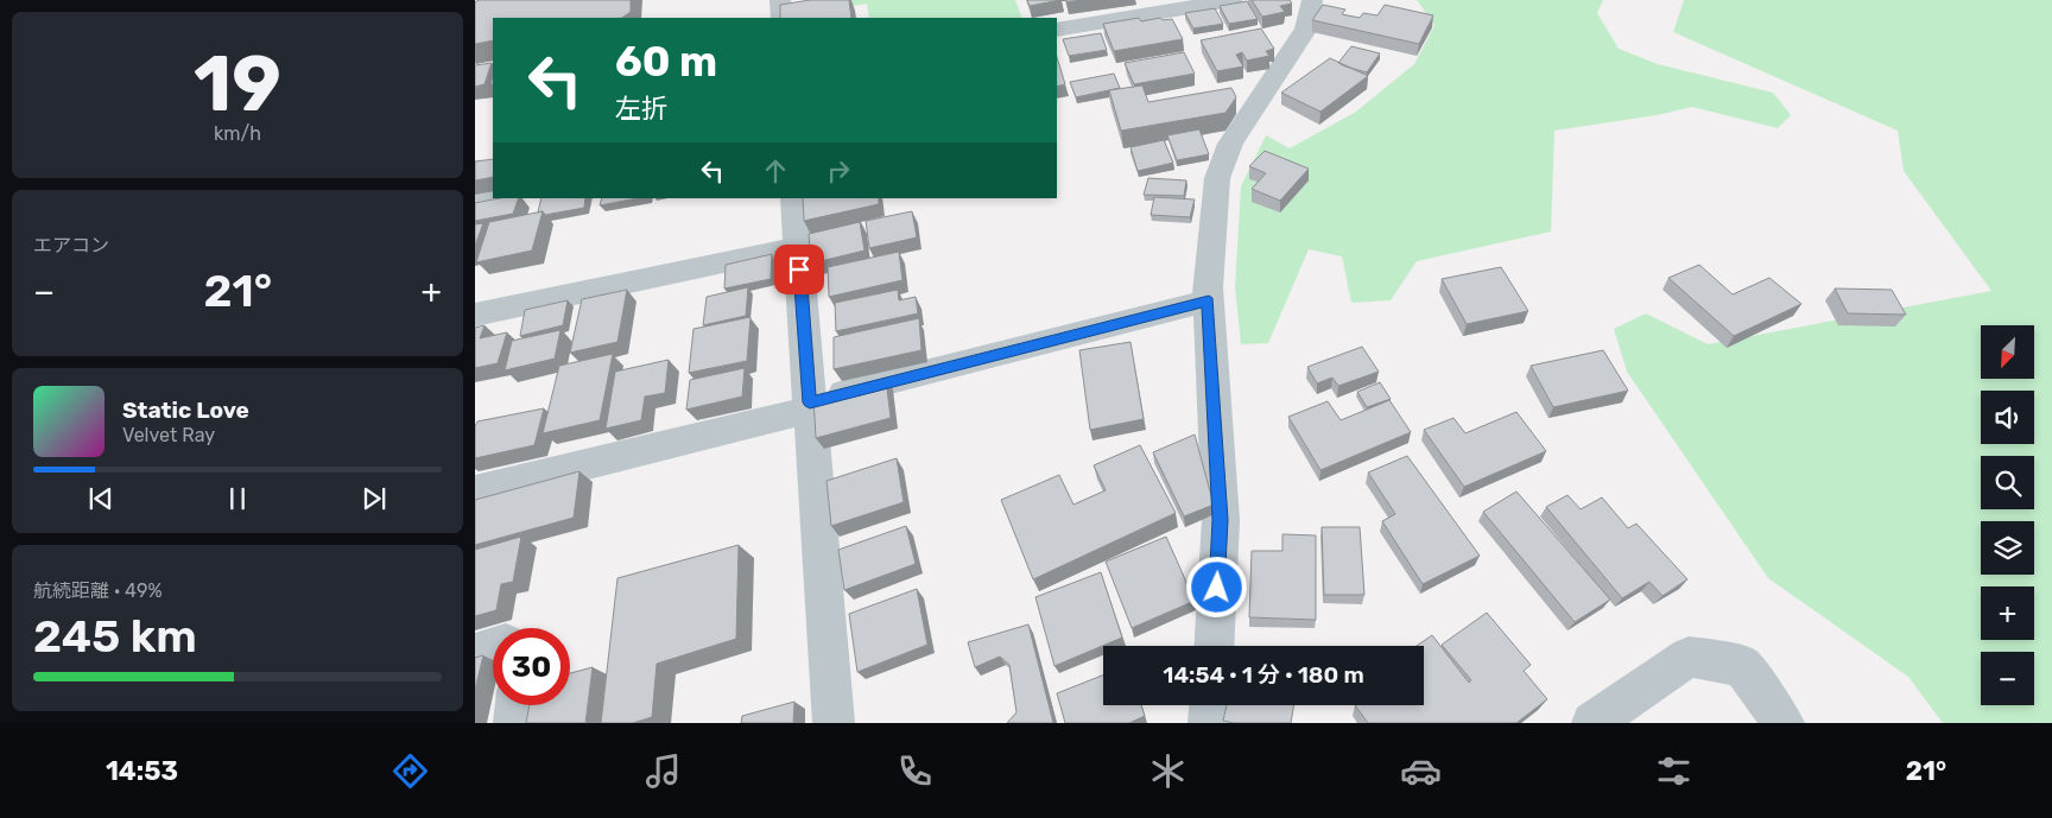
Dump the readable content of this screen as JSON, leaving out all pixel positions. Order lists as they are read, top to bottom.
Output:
{
  "north": "bottom left",
  "page": {
    "tile": [
      ["19", "km/h"],
      "エアコン",
      ["航続距離 · 49%", "245 km"]
    ],
    "turn": ["60 m", "左折"],
    "heat": ["−", "21°", "+"],
    "map_buttons": ["+", "−"],
    "song": ["Static Love", "Velvet Ray"],
    "limit": "30",
    "trip": "14:54 · 1 分 · 180 m",
    "tabs": ["14:53", "21°"]
  }
}
